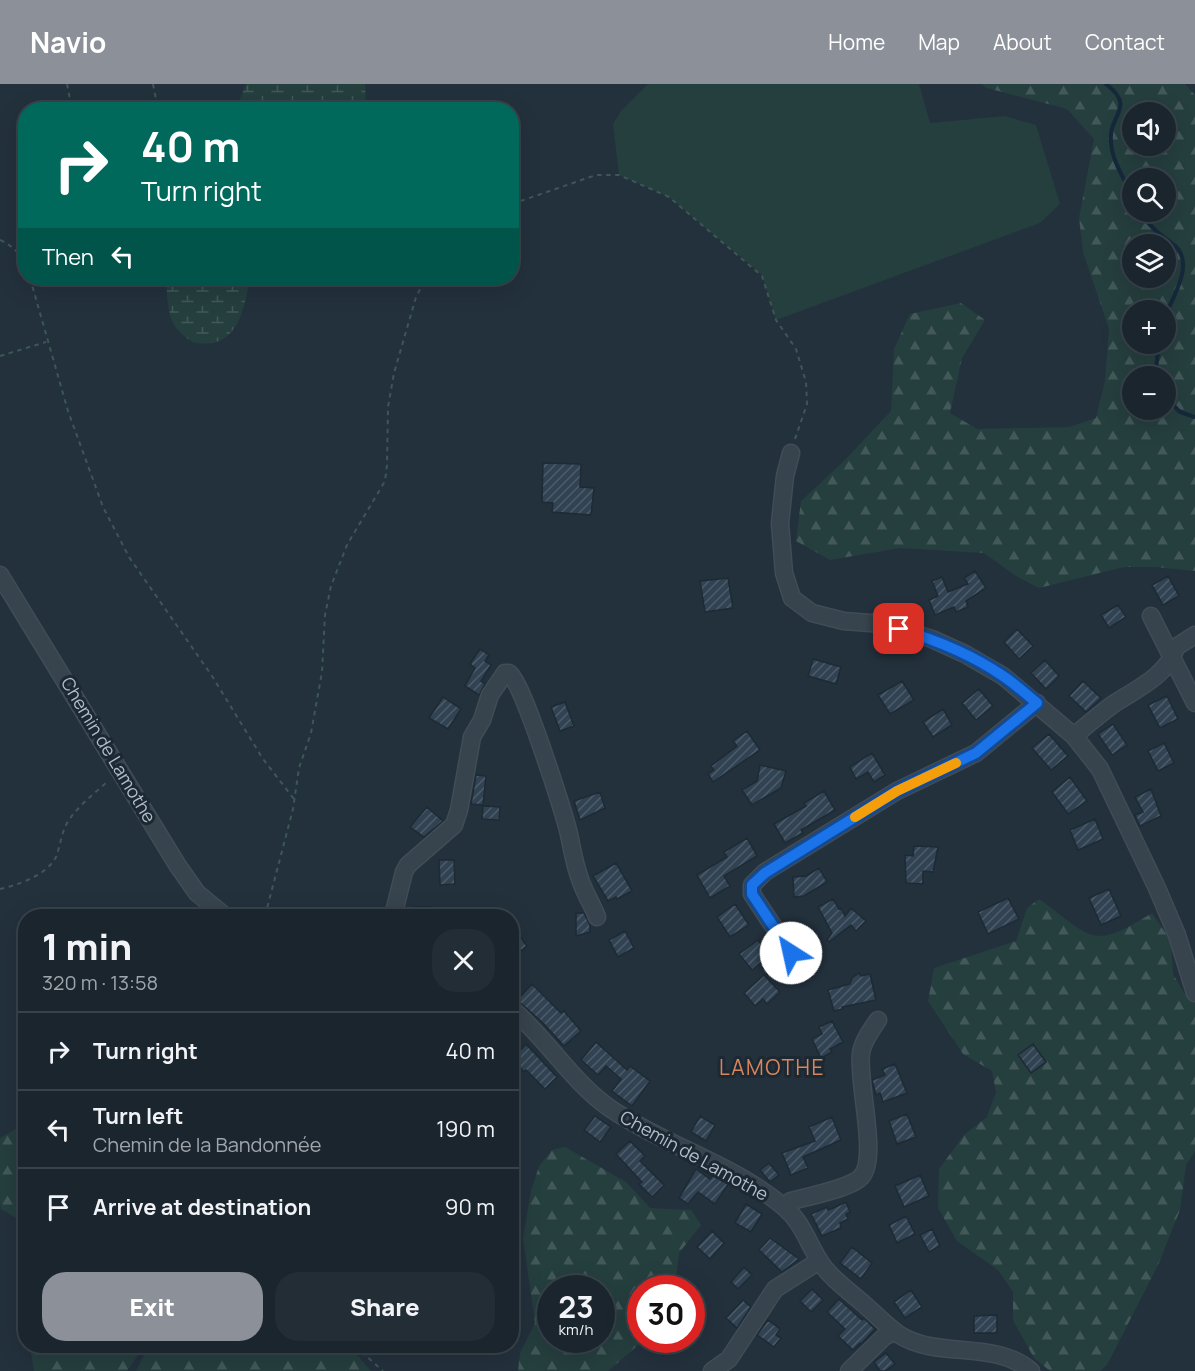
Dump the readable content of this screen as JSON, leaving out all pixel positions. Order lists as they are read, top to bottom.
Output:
{
  "streets": {
    "street": ["Chemin de Lamothe"]
  },
  "districts": ["LAMOTHE"],
  "page": {
    "header": "Navio",
    "nav": [
      "Home",
      "Map",
      "About",
      "Contact"
    ],
    "map_buttons": ["+", "−"],
    "turn": ["40 m", "Turn right"],
    "then": "Then",
    "heading": ["1 min", "320 m · 13:58"],
    "list": [
      {
        "name": "Turn right",
        "value": "40 m"
      },
      {
        "name": "Turn left",
        "note": "Chemin de la Bandonnée",
        "value": "190 m"
      },
      {
        "name": "Arrive at destination",
        "value": "90 m"
      }
    ],
    "buttons": ["Exit", "Share"],
    "speed": "23 km/h",
    "limit": "30"
  }
}
